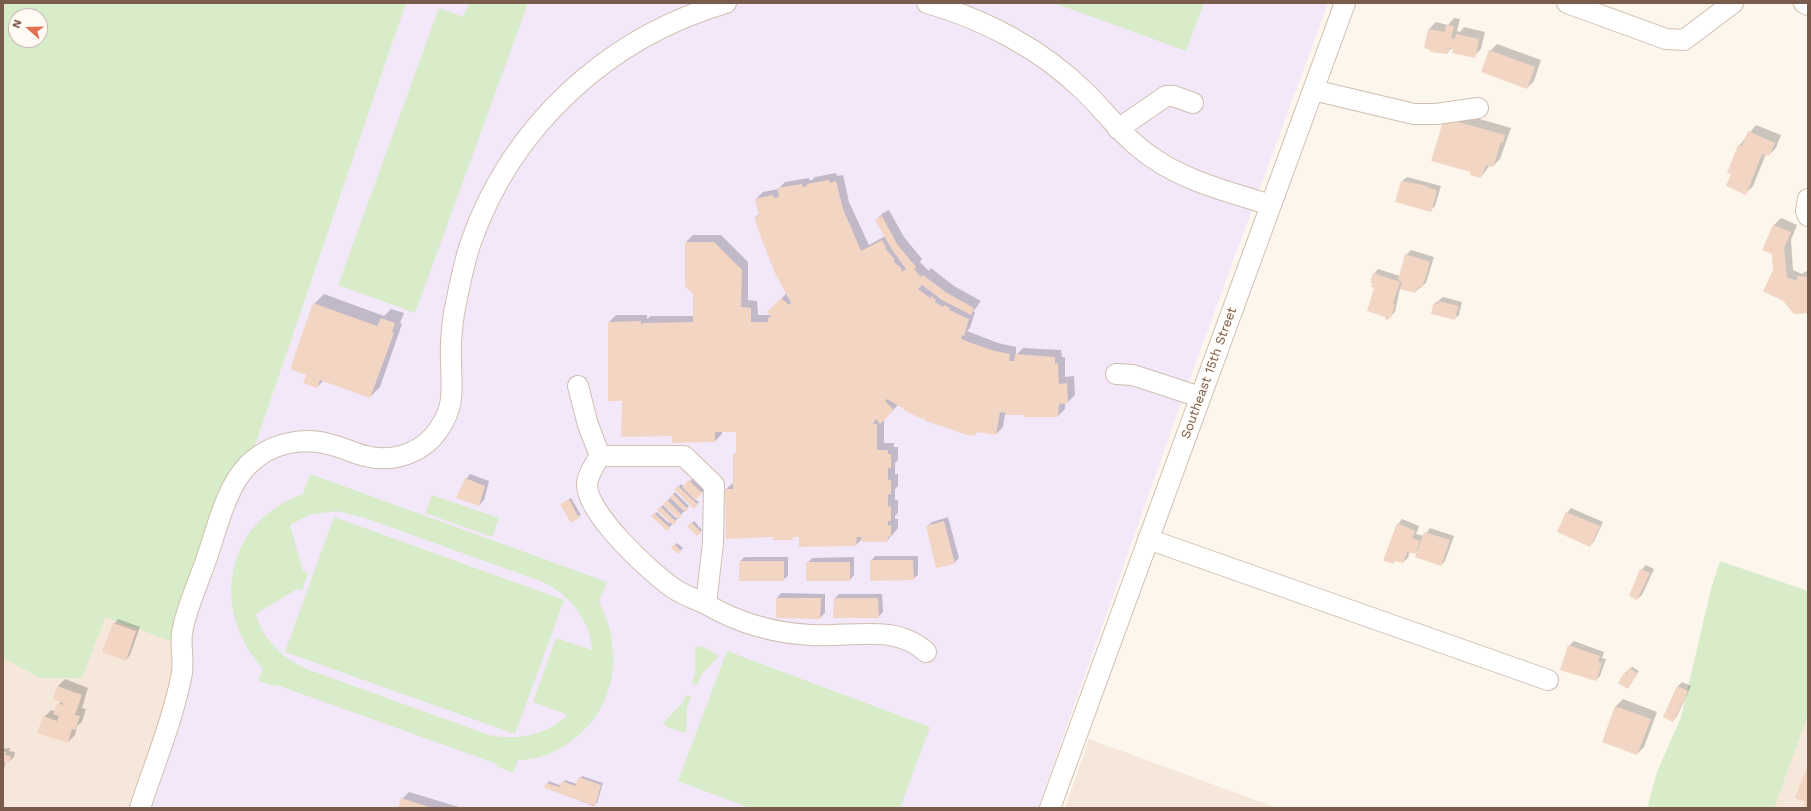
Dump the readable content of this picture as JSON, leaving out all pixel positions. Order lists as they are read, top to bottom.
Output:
{
  "streets": {
    "street": ["Southeast 15th Street"]
  },
  "north": "left"
}
